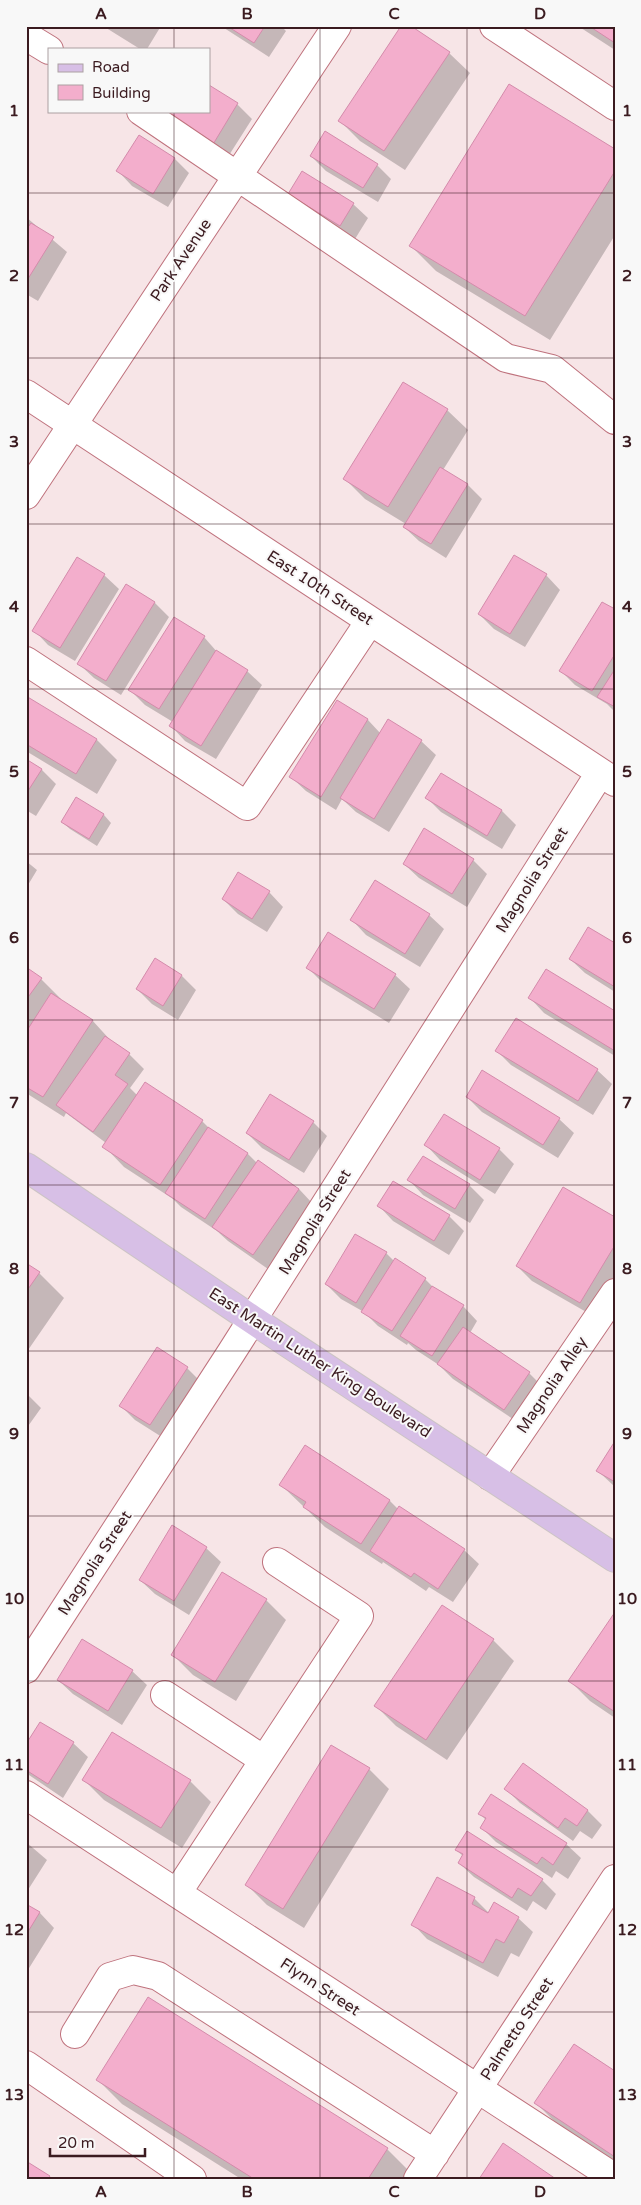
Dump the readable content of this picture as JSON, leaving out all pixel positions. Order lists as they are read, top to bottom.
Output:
{
  "streets": {
    "main road": ["East Martin Luther King Boulevard"],
    "street": [
      "Park Avenue",
      "East 10th Street",
      "Magnolia Street",
      "Magnolia Alley",
      "Flynn Street",
      "Palmetto Street"
    ]
  },
  "crossings": [
    ["Park Avenue", "East 10th Street"],
    ["East 10th Street", "Magnolia Street"],
    ["Magnolia Street", "East Martin Luther King Boulevard"],
    ["East Martin Luther King Boulevard", "Magnolia Alley"],
    ["Flynn Street", "Palmetto Street"]
  ],
  "legend": ["Road", "Building"],
  "scale_bar": "20 m",
  "grid": {
    "columns": [
      "A",
      "B",
      "C",
      "D"
    ],
    "rows": [
      "1",
      "2",
      "3",
      "4",
      "5",
      "6",
      "7",
      "8",
      "9",
      "10",
      "11",
      "12",
      "13"
    ]
  }
}
